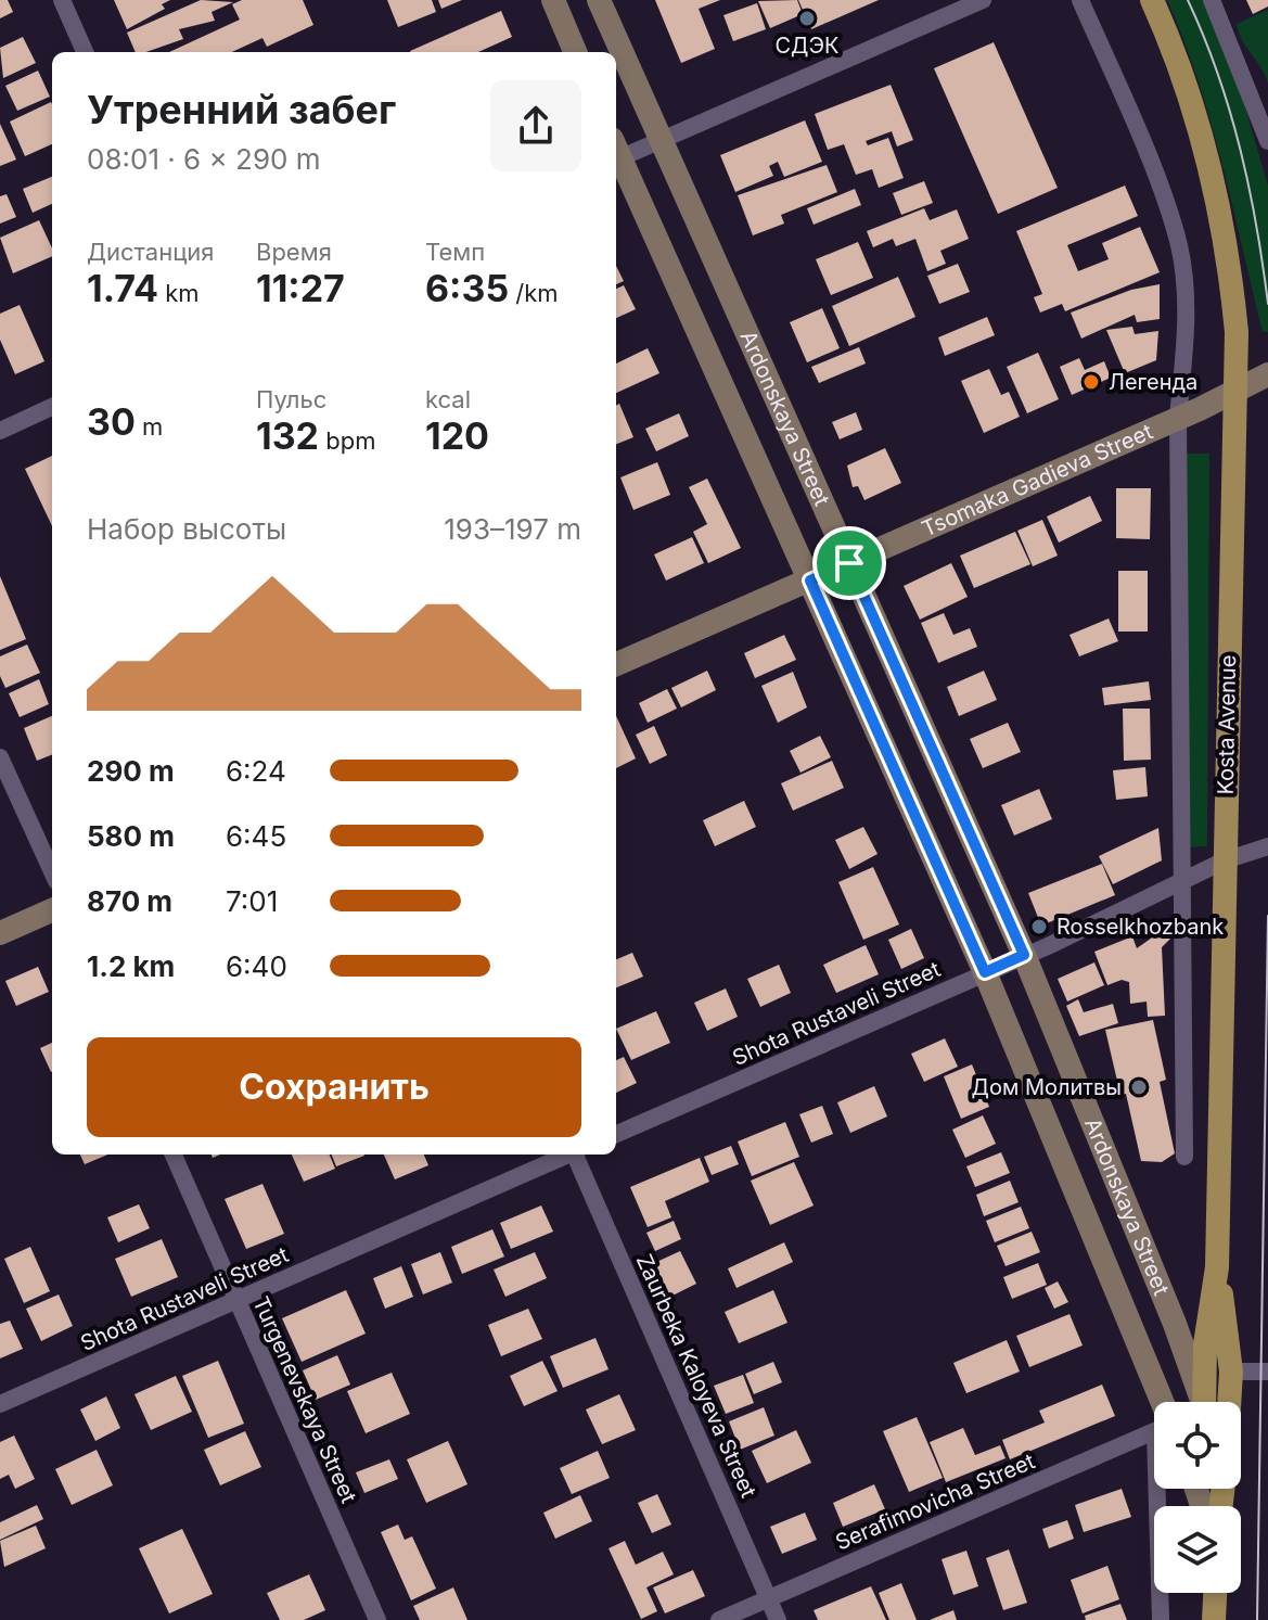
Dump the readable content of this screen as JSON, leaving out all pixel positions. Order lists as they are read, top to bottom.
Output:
{
  "streets": {
    "main road": ["Ardonskaya Street", "Tsomaka Gadieva Street", "Kosta Avenue"],
    "street": [
      "Shota Rustaveli Street",
      "Zaurbeka Kaloyeva Street",
      "Turgenevskaya Street",
      "Serafimovicha Street"
    ]
  },
  "crossings": [
    ["Ardonskaya Street", "Tsomaka Gadieva Street"],
    ["Ardonskaya Street", "Shota Rustaveli Street"],
    ["Tsomaka Gadieva Street", "Kosta Avenue"],
    ["Kosta Avenue", "Shota Rustaveli Street"],
    ["Shota Rustaveli Street", "Turgenevskaya Street"],
    ["Zaurbeka Kaloyeva Street", "Serafimovicha Street"]
  ],
  "places": [
    "СДЭК",
    "Легенда",
    "Rosselkhozbank",
    "Дом Молитвы"
  ],
  "page": {
    "heading": ["Утренний забег", "08:01 · 6 × 290 m"],
    "stats": [
      ["Дистанция", "1.74 km"],
      ["Время", "11:27"],
      ["Темп", "6:35 /km"],
      ["30 m"],
      ["Пульс", "132 bpm"],
      ["kcal", "120"]
    ],
    "chart": ["Набор высоты", "193–197 m"],
    "list": [
      {
        "name": "290 m",
        "note": "6:24"
      },
      {
        "name": "580 m",
        "note": "6:45"
      },
      {
        "name": "870 m",
        "note": "7:01"
      },
      {
        "name": "1.2 km",
        "note": "6:40"
      }
    ],
    "buttons": "Сохранить"
  }
}
